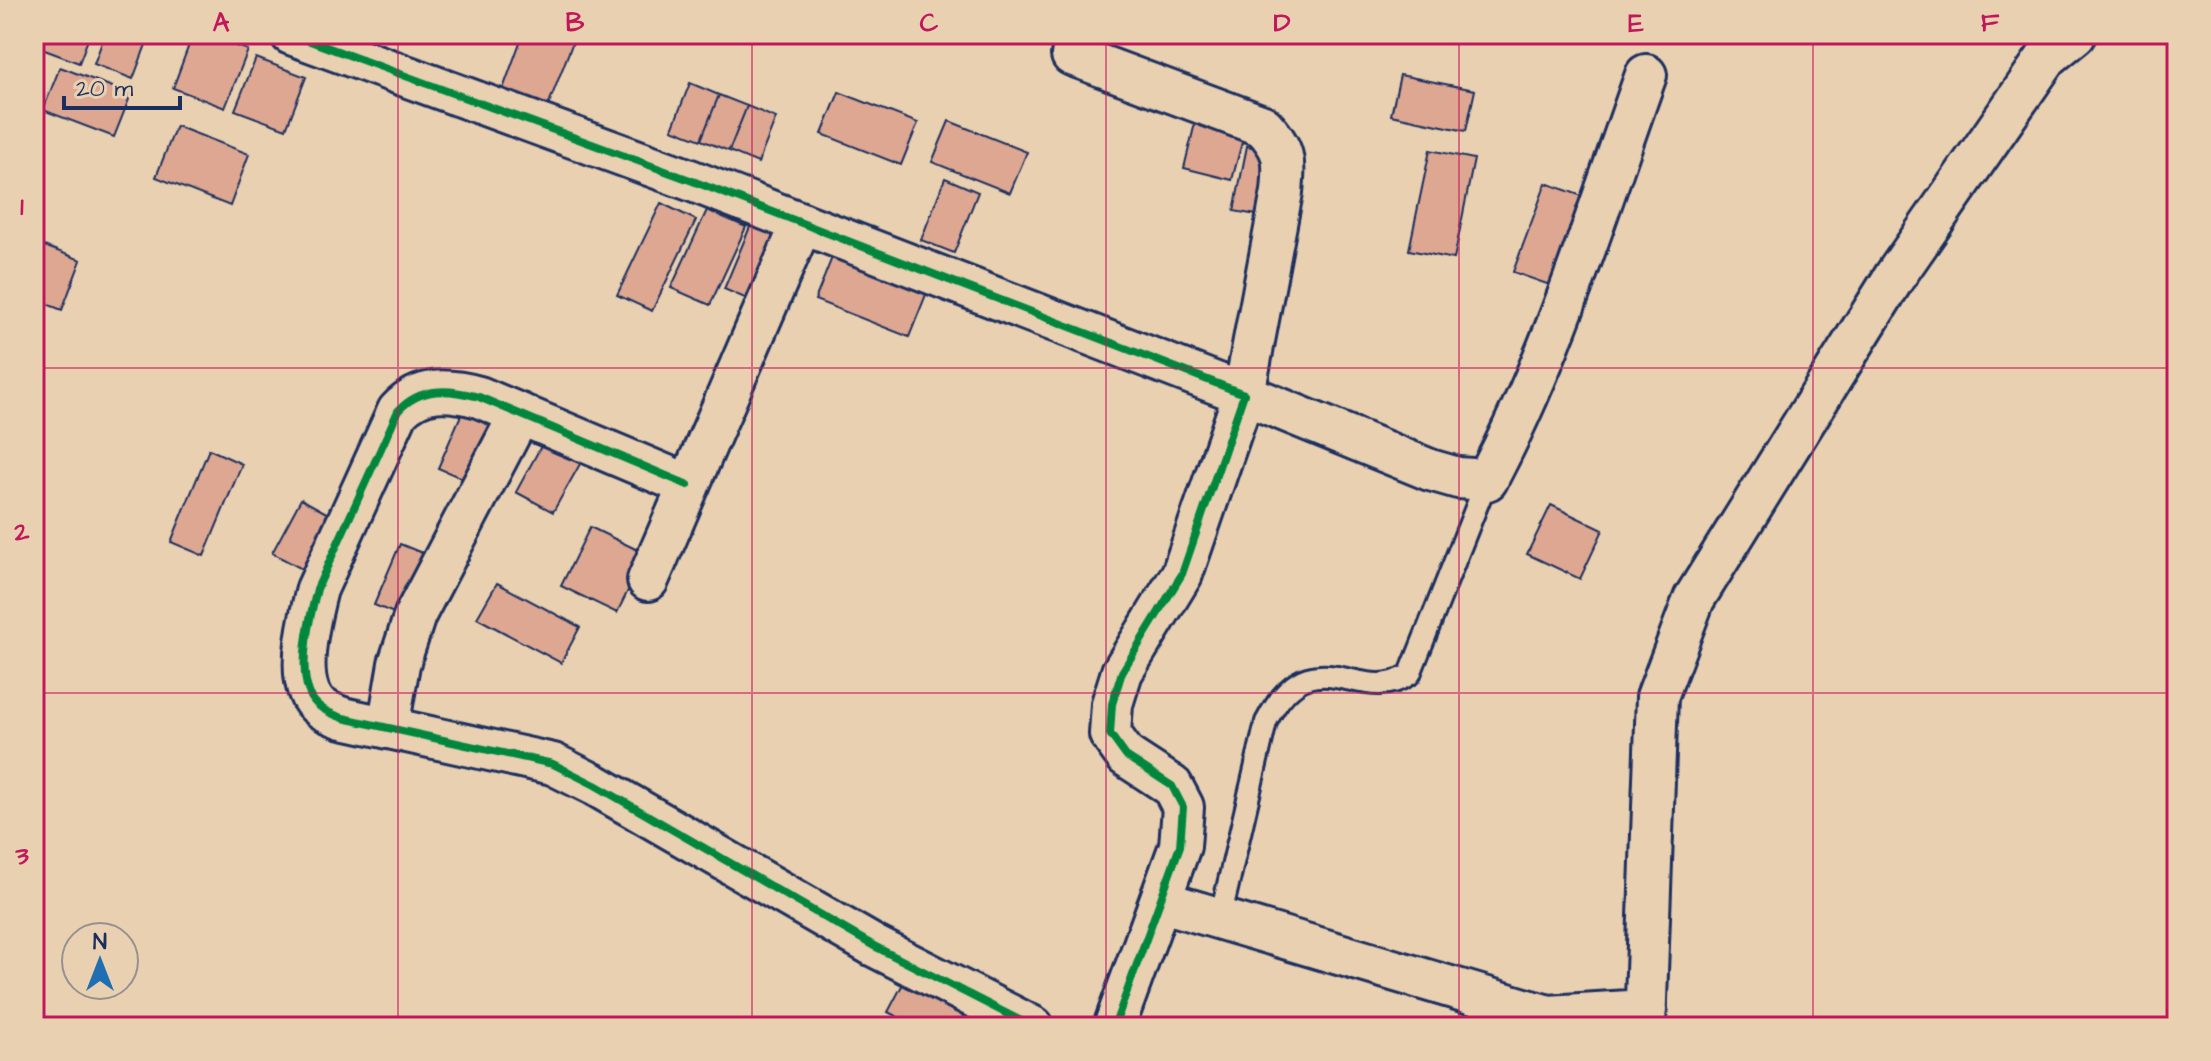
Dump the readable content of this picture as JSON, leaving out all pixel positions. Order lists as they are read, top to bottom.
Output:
{
  "scale_bar": "20 m",
  "north": "top",
  "grid": {
    "columns": [
      "A",
      "B",
      "C",
      "D",
      "E",
      "F"
    ],
    "rows": ["1", "2", "3"]
  }
}
